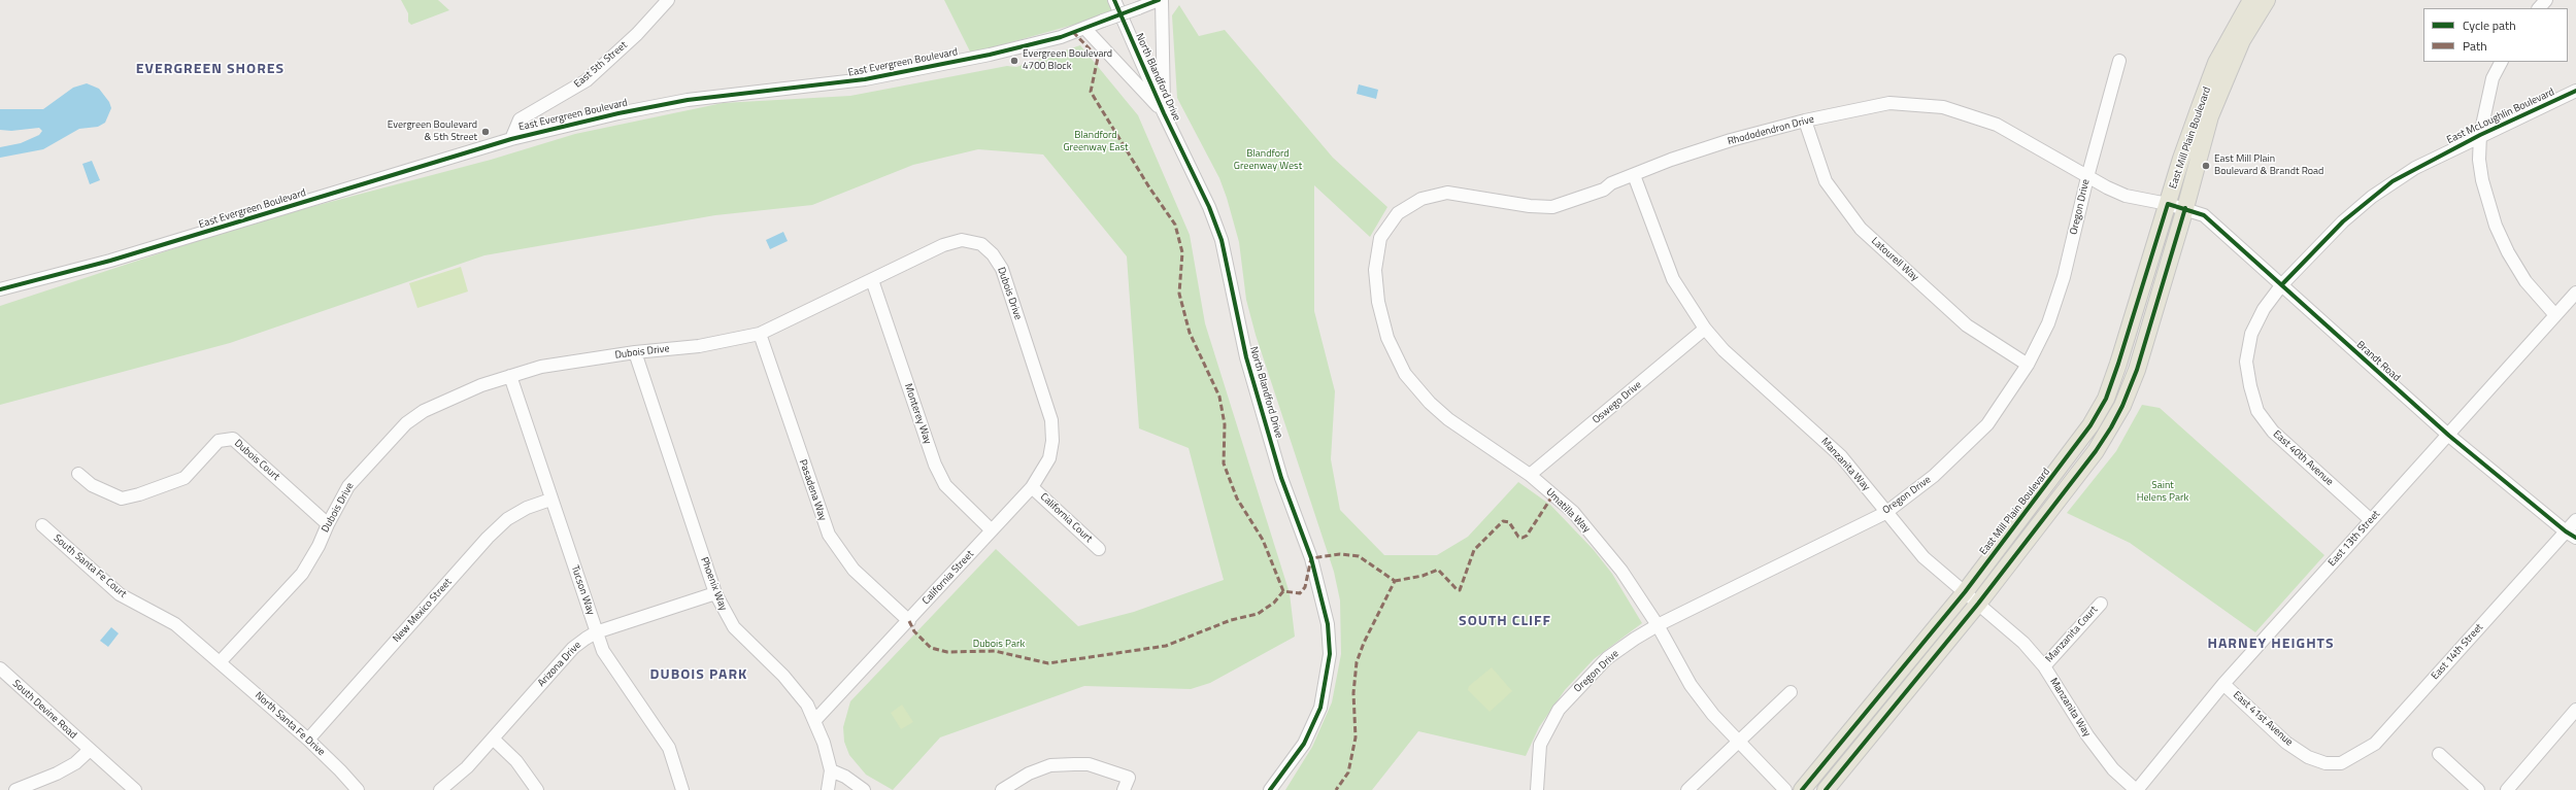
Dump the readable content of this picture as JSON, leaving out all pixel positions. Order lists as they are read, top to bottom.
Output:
{
  "streets": {
    "main road": ["East Mill Plain Boulevard"],
    "street": [
      "East Evergreen Boulevard",
      "East 5th Street",
      "North Blandford Drive",
      "East McLoughlin Boulevard",
      "Rhododendron Drive",
      "Oregon Drive",
      "Latourell Way",
      "Dubois Drive",
      "Brandt Road",
      "Oswego Drive",
      "Monterey Way",
      "East 40th Avenue",
      "Dubois Court",
      "Manzanita Way",
      "Pasadena Way",
      "Umatilla Way",
      "California Court",
      "East 13th Street",
      "South Santa Fe Court",
      "California Street",
      "Phoenix Way",
      "Tucson Way",
      "New Mexico Street",
      "Manzanita Court",
      "East 14th Street",
      "Arizona Drive",
      "South Devine Road",
      "East 41st Avenue",
      "North Santa Fe Drive"
    ]
  },
  "crossings": [
    ["East Evergreen Boulevard", "East 5th Street"],
    ["East McLoughlin Boulevard", "Brandt Road"],
    ["East McLoughlin Boulevard", "East 40th Avenue"],
    ["Rhododendron Drive", "East Mill Plain Boulevard"],
    ["Rhododendron Drive", "Oregon Drive"],
    ["Rhododendron Drive", "Latourell Way"],
    ["Rhododendron Drive", "Brandt Road"],
    ["Rhododendron Drive", "Manzanita Way"],
    ["Rhododendron Drive", "Umatilla Way"],
    ["East Mill Plain Boulevard", "Brandt Road"],
    ["East Mill Plain Boulevard", "Manzanita Way"],
    ["Oregon Drive", "Latourell Way"],
    ["Oregon Drive", "Manzanita Way"],
    ["Oregon Drive", "Umatilla Way"],
    ["Dubois Drive", "Monterey Way"],
    ["Dubois Drive", "Dubois Court"],
    ["Dubois Drive", "Pasadena Way"],
    ["Dubois Drive", "South Santa Fe Court"],
    ["Dubois Drive", "California Street"],
    ["Dubois Drive", "Phoenix Way"],
    ["Dubois Drive", "Tucson Way"],
    ["Dubois Drive", "North Santa Fe Drive"],
    ["Brandt Road", "East 13th Street"],
    ["Brandt Road", "East 14th Street"],
    ["Oswego Drive", "Manzanita Way"],
    ["Oswego Drive", "Umatilla Way"],
    ["Monterey Way", "California Street"],
    ["East 40th Avenue", "East 13th Street"],
    ["Manzanita Way", "East 13th Street"],
    ["Manzanita Way", "Manzanita Court"],
    ["Pasadena Way", "California Street"],
    ["California Court", "California Street"],
    ["East 13th Street", "East 41st Avenue"],
    ["South Santa Fe Court", "North Santa Fe Drive"],
    ["California Street", "Phoenix Way"],
    ["Phoenix Way", "Arizona Drive"],
    ["Tucson Way", "New Mexico Street"],
    ["Tucson Way", "Arizona Drive"],
    ["New Mexico Street", "North Santa Fe Drive"],
    ["East 14th Street", "East 41st Avenue"]
  ],
  "districts": [
    "EVERGREEN SHORES",
    "SOUTH CLIFF",
    "HARNEY HEIGHTS",
    "DUBOIS PARK"
  ],
  "parks": [
    "Blandford Greenway East",
    "Blandford Greenway West",
    "Saint Helens Park",
    "Dubois Park"
  ],
  "places": ["Evergreen Boulevard 4700 Block", "Evergreen Boulevard & 5th Street", "East Mill Plain Boulevard & Brandt Road"],
  "legend": ["Cycle path", "Path"]
}
